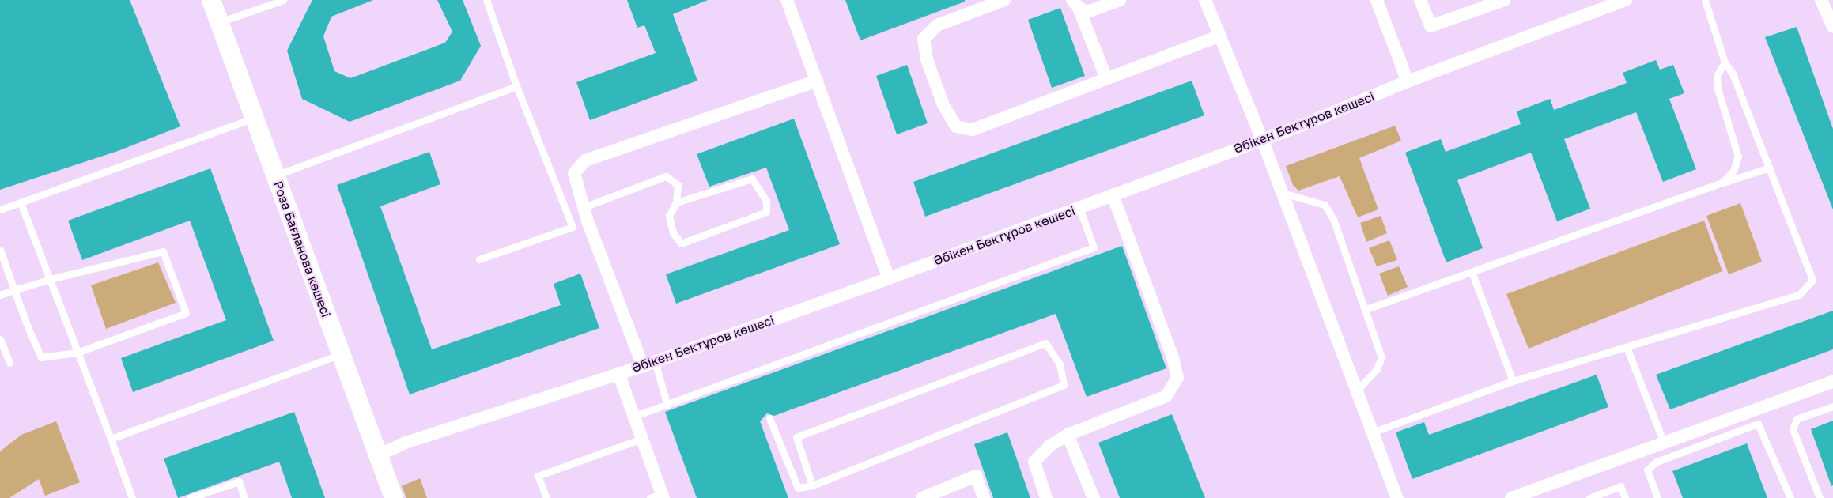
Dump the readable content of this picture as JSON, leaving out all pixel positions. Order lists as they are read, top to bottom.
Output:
{
  "streets": {
    "street": ["Әбікен Бектұров көшесі", "Роза Бағланова көшесі"]
  },
  "crossings": [
    ["Әбікен Бектұров көшесі", "Роза Бағланова көшесі"]
  ]
}
